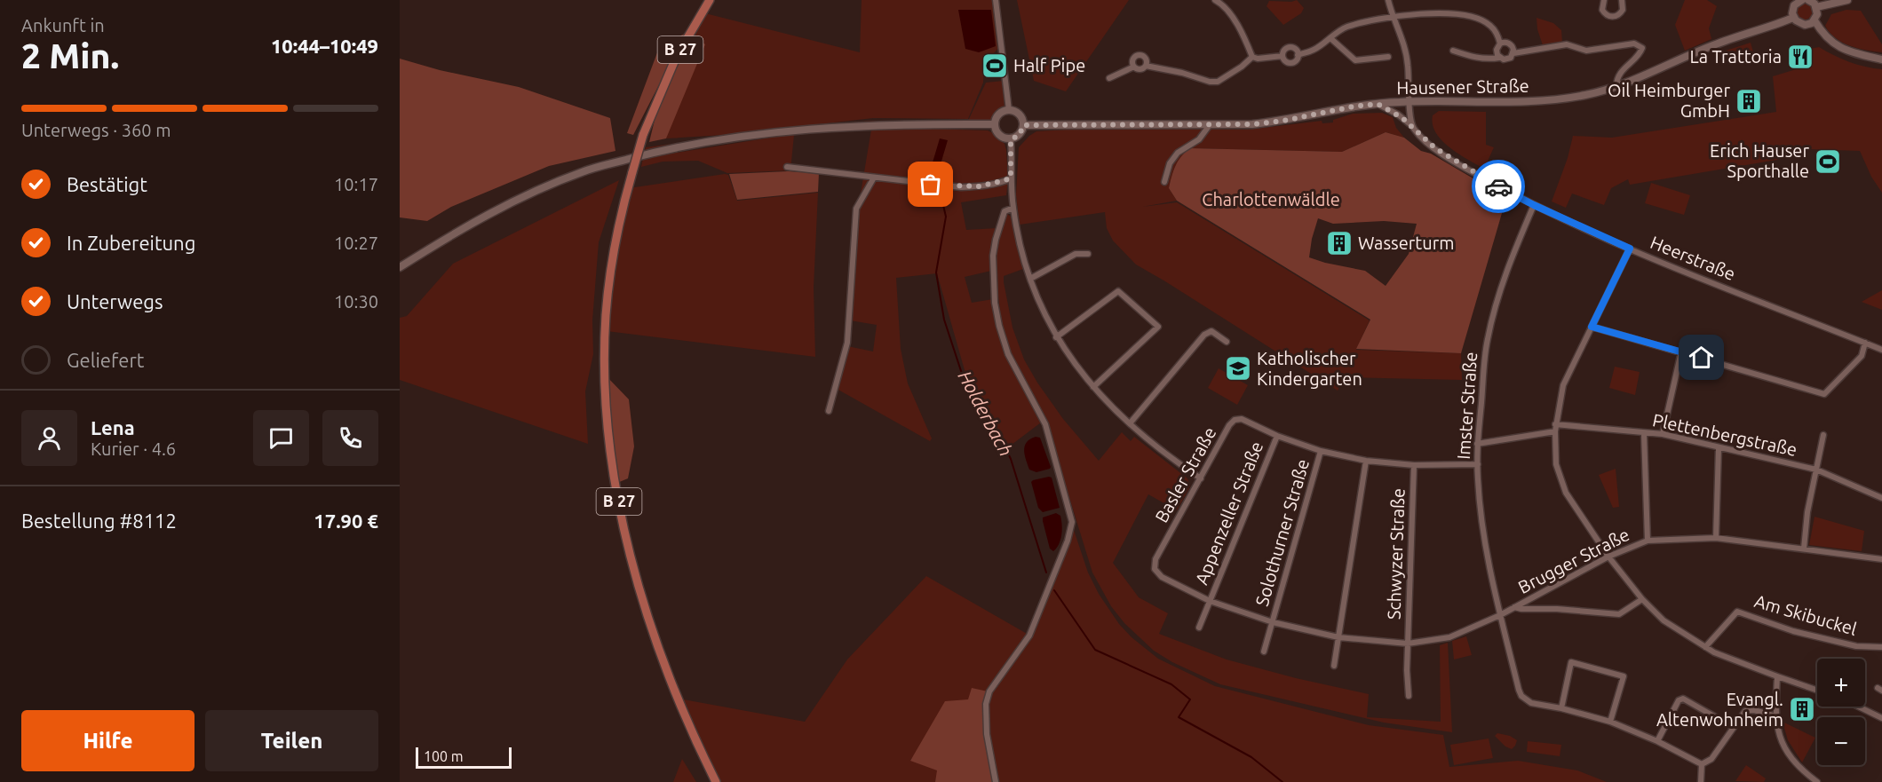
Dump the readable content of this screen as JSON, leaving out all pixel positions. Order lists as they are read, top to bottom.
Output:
{
  "streets": {
    "main road": ["B 27", "Hausener Straße"],
    "street": [
      "Heerstraße",
      "Imster Straße",
      "Plettenbergstraße",
      "Basler Straße",
      "Appenzeller Straße",
      "Solothurner Straße",
      "Schwyzer Straße",
      "Brugger Straße",
      "Am Skibuckel"
    ]
  },
  "crossings": [
    ["Hausener Straße", "Heerstraße"],
    ["Heerstraße", "Imster Straße"],
    ["Imster Straße", "Basler Straße"],
    ["Imster Straße", "Brugger Straße"],
    ["Plettenbergstraße", "Brugger Straße"],
    ["Basler Straße", "Appenzeller Straße"],
    ["Basler Straße", "Solothurner Straße"],
    ["Basler Straße", "Schwyzer Straße"],
    ["Basler Straße", "Brugger Straße"]
  ],
  "water": ["Holderbach"],
  "parks": ["Charlottenwäldle"],
  "places": {
    "restaurant": ["La Trattoria"],
    "sports": ["Half Pipe", "Erich Hauser Sporthalle"],
    "building": ["Oil Heimburger GmbH", "Wasserturm", "Evangl. Altenwohnheim"],
    "school or university": ["Katholischer Kindergarten"]
  },
  "scale_bar": "100 m",
  "page": {
    "heading": ["2 Min.", "Ankunft in", "10:44–10:49"],
    "panel": [
      "Lena",
      "Kurier · 4.6",
      "Bestellung #8112",
      "17.90 €"
    ],
    "bar": "Unterwegs · 360 m",
    "list": [
      ["Bestätigt", "10:17"],
      ["In Zubereitung", "10:27"],
      ["Unterwegs", "10:30"],
      "Geliefert"
    ],
    "map_buttons": ["+", "−"],
    "buttons": ["Hilfe", "Teilen"],
    "scale": "100 m"
  }
}
